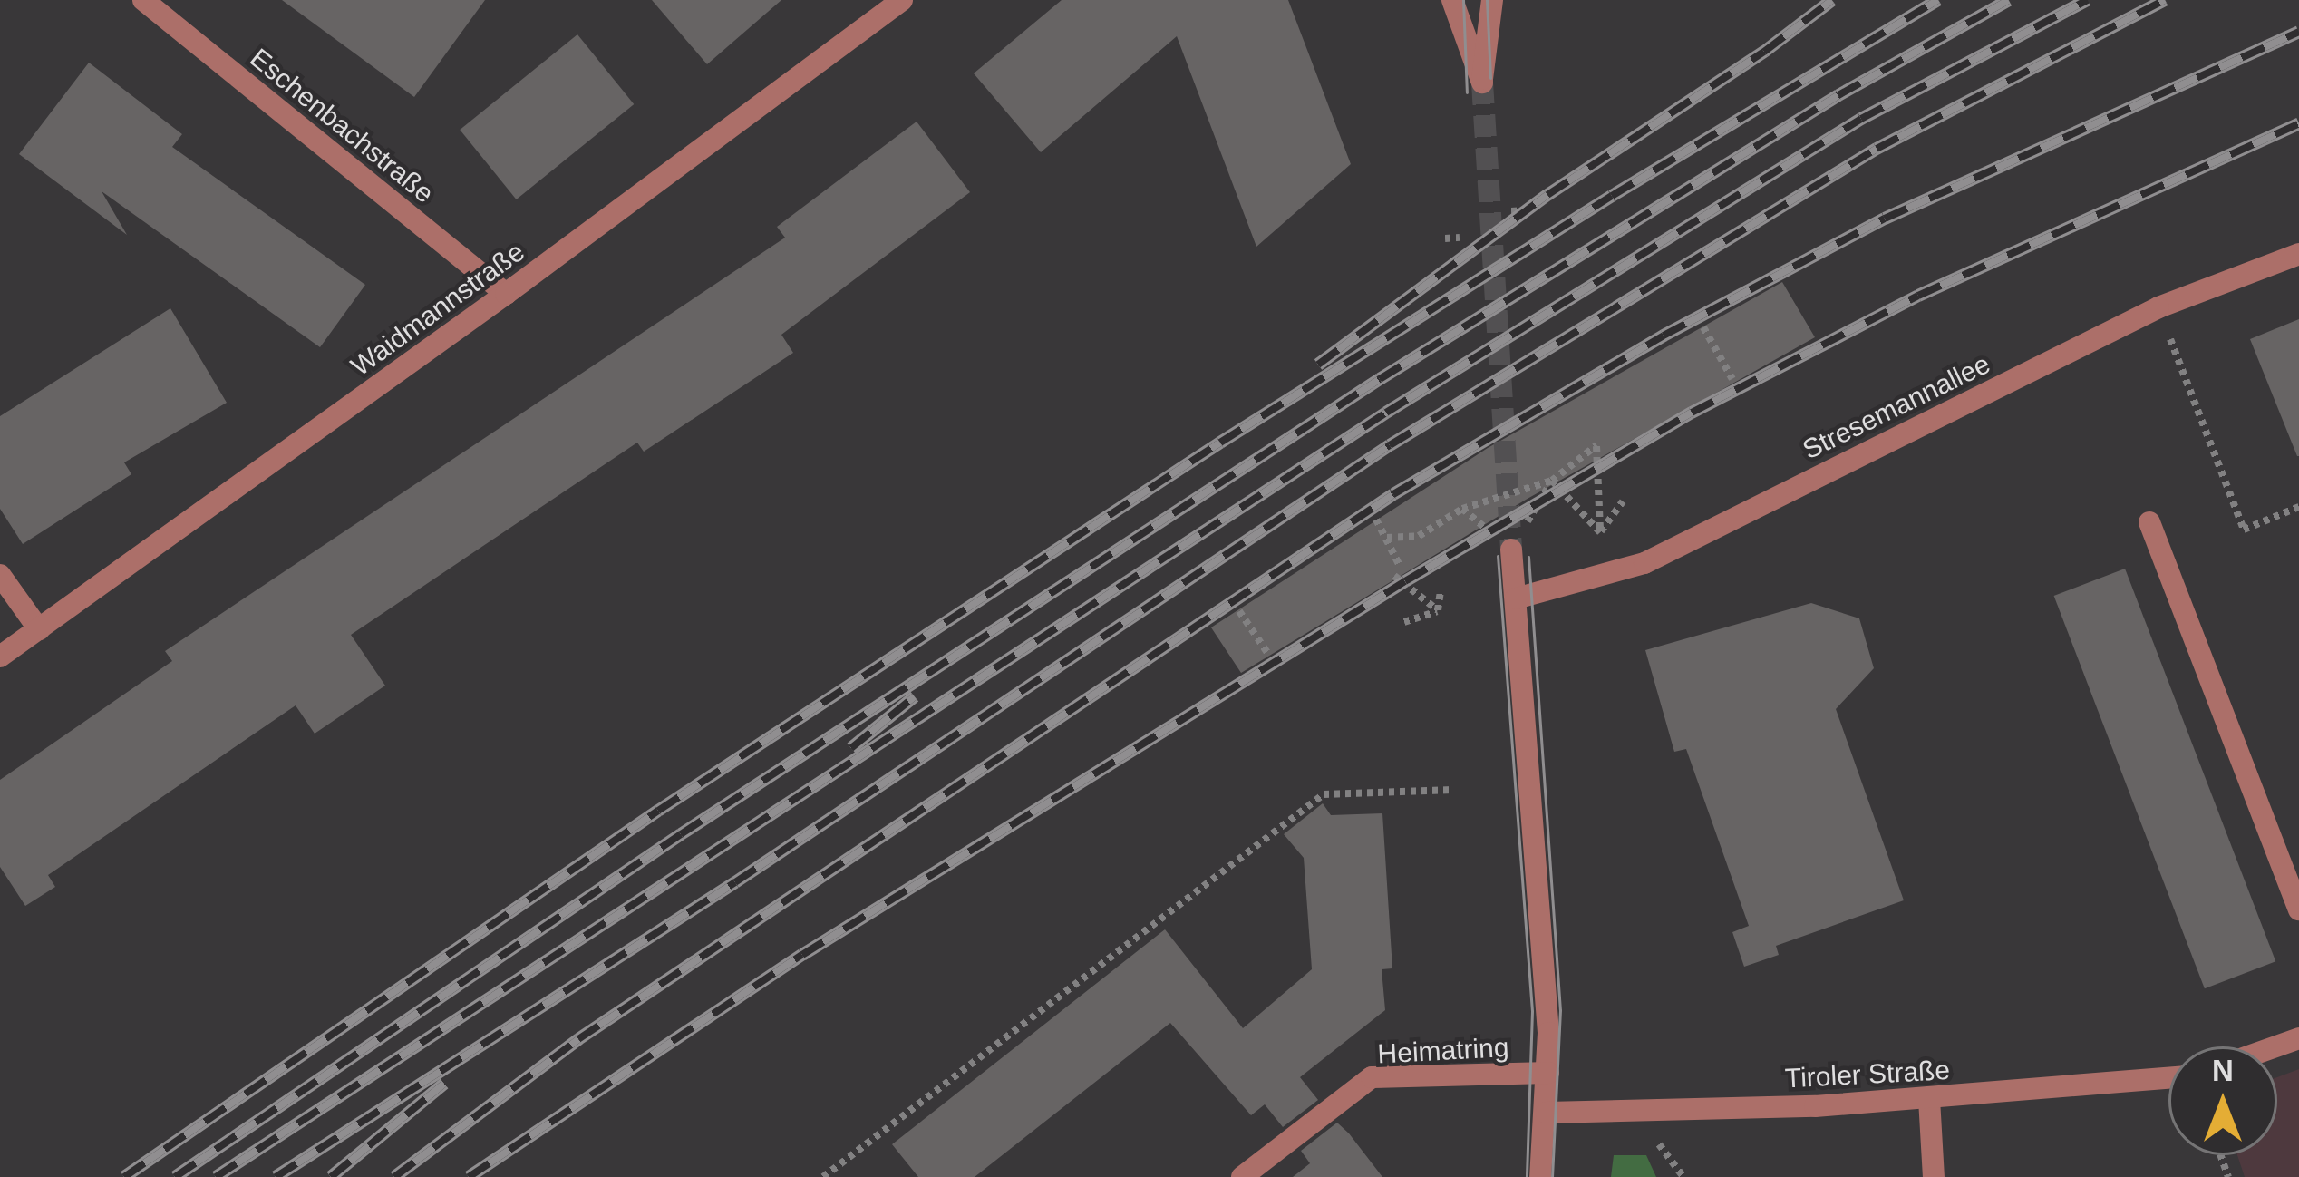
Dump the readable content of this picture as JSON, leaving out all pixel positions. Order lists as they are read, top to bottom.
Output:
{
  "streets": {
    "street": [
      "Eschenbachstraße",
      "Waidmannstraße",
      "Stresemannallee",
      "Heimatring",
      "Tiroler Straße"
    ]
  },
  "crossings": [
    ["Eschenbachstraße", "Waidmannstraße"]
  ],
  "north": "top"
}
